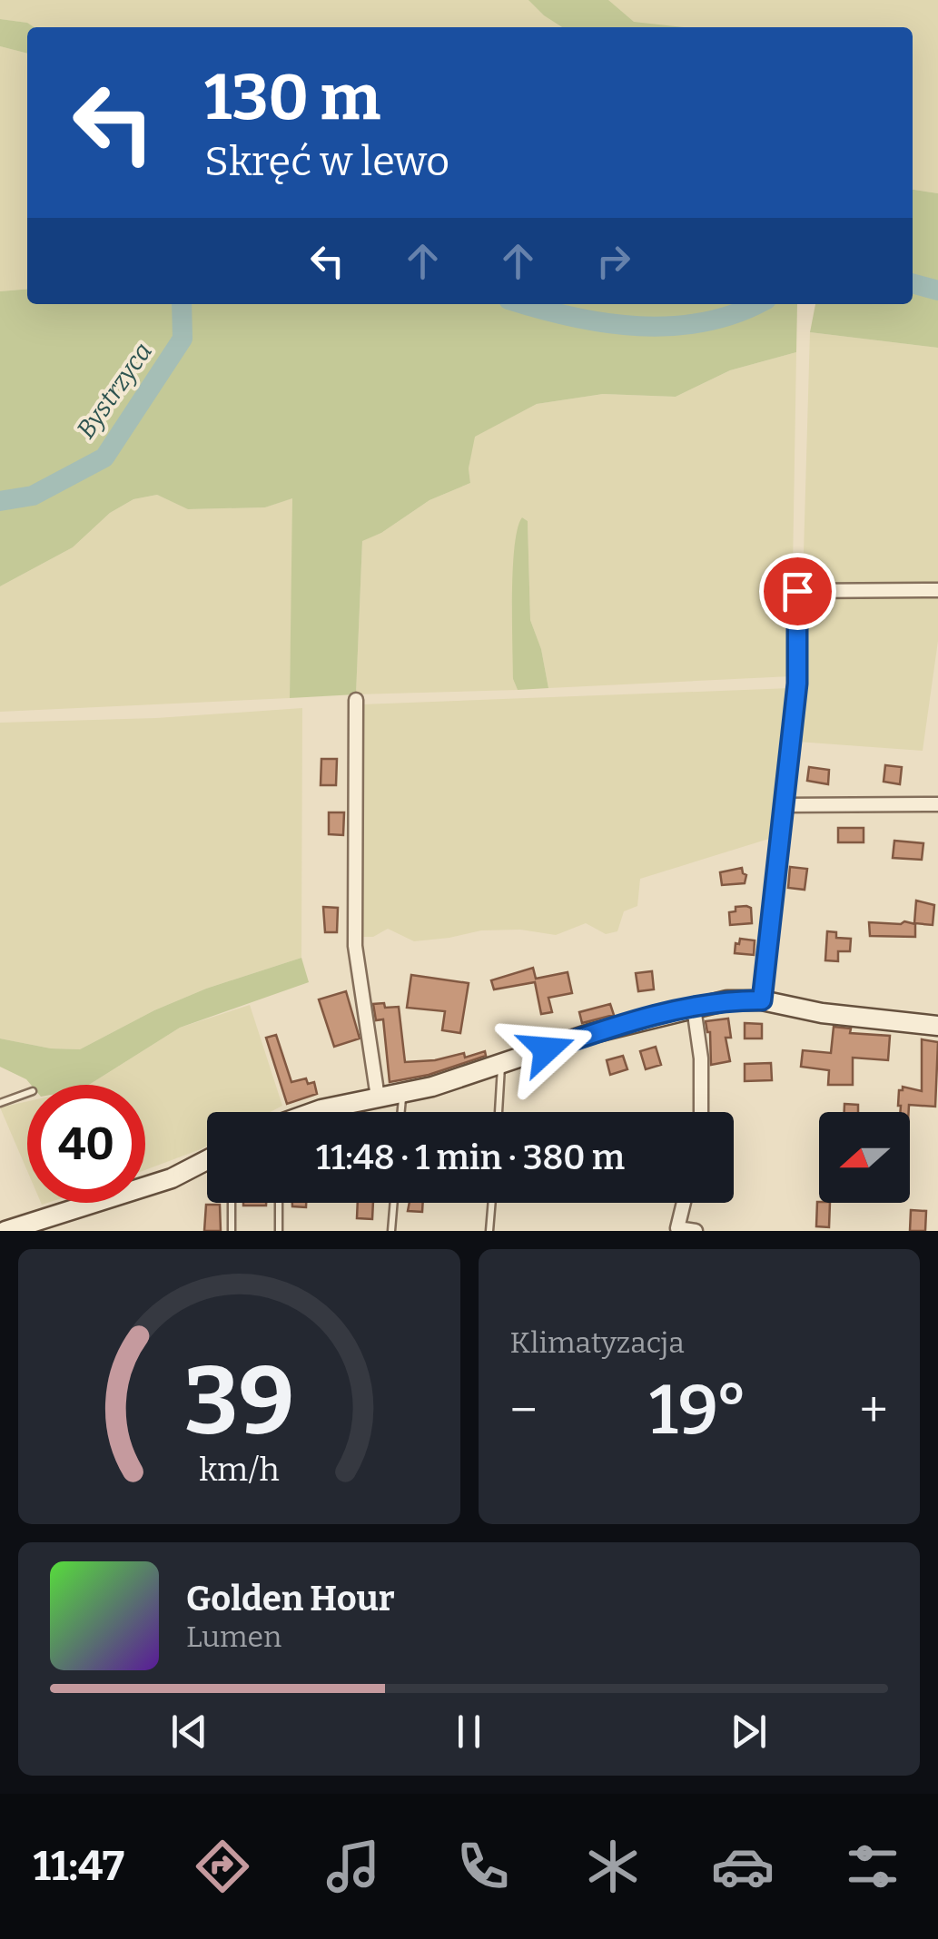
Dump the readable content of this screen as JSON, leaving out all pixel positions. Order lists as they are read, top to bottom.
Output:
{
  "water": ["Bystrzyca"],
  "north": "left",
  "page": {
    "turn": ["130 m", "Skręć w lewo"],
    "limit": "40",
    "trip": "11:48 · 1 min · 380 m",
    "tile": "Klimatyzacja",
    "heat": ["−", "19°", "+"],
    "song": ["Golden Hour", "Lumen"],
    "tabs": "11:47",
    "gauge": ["39", "km/h"]
  }
}
